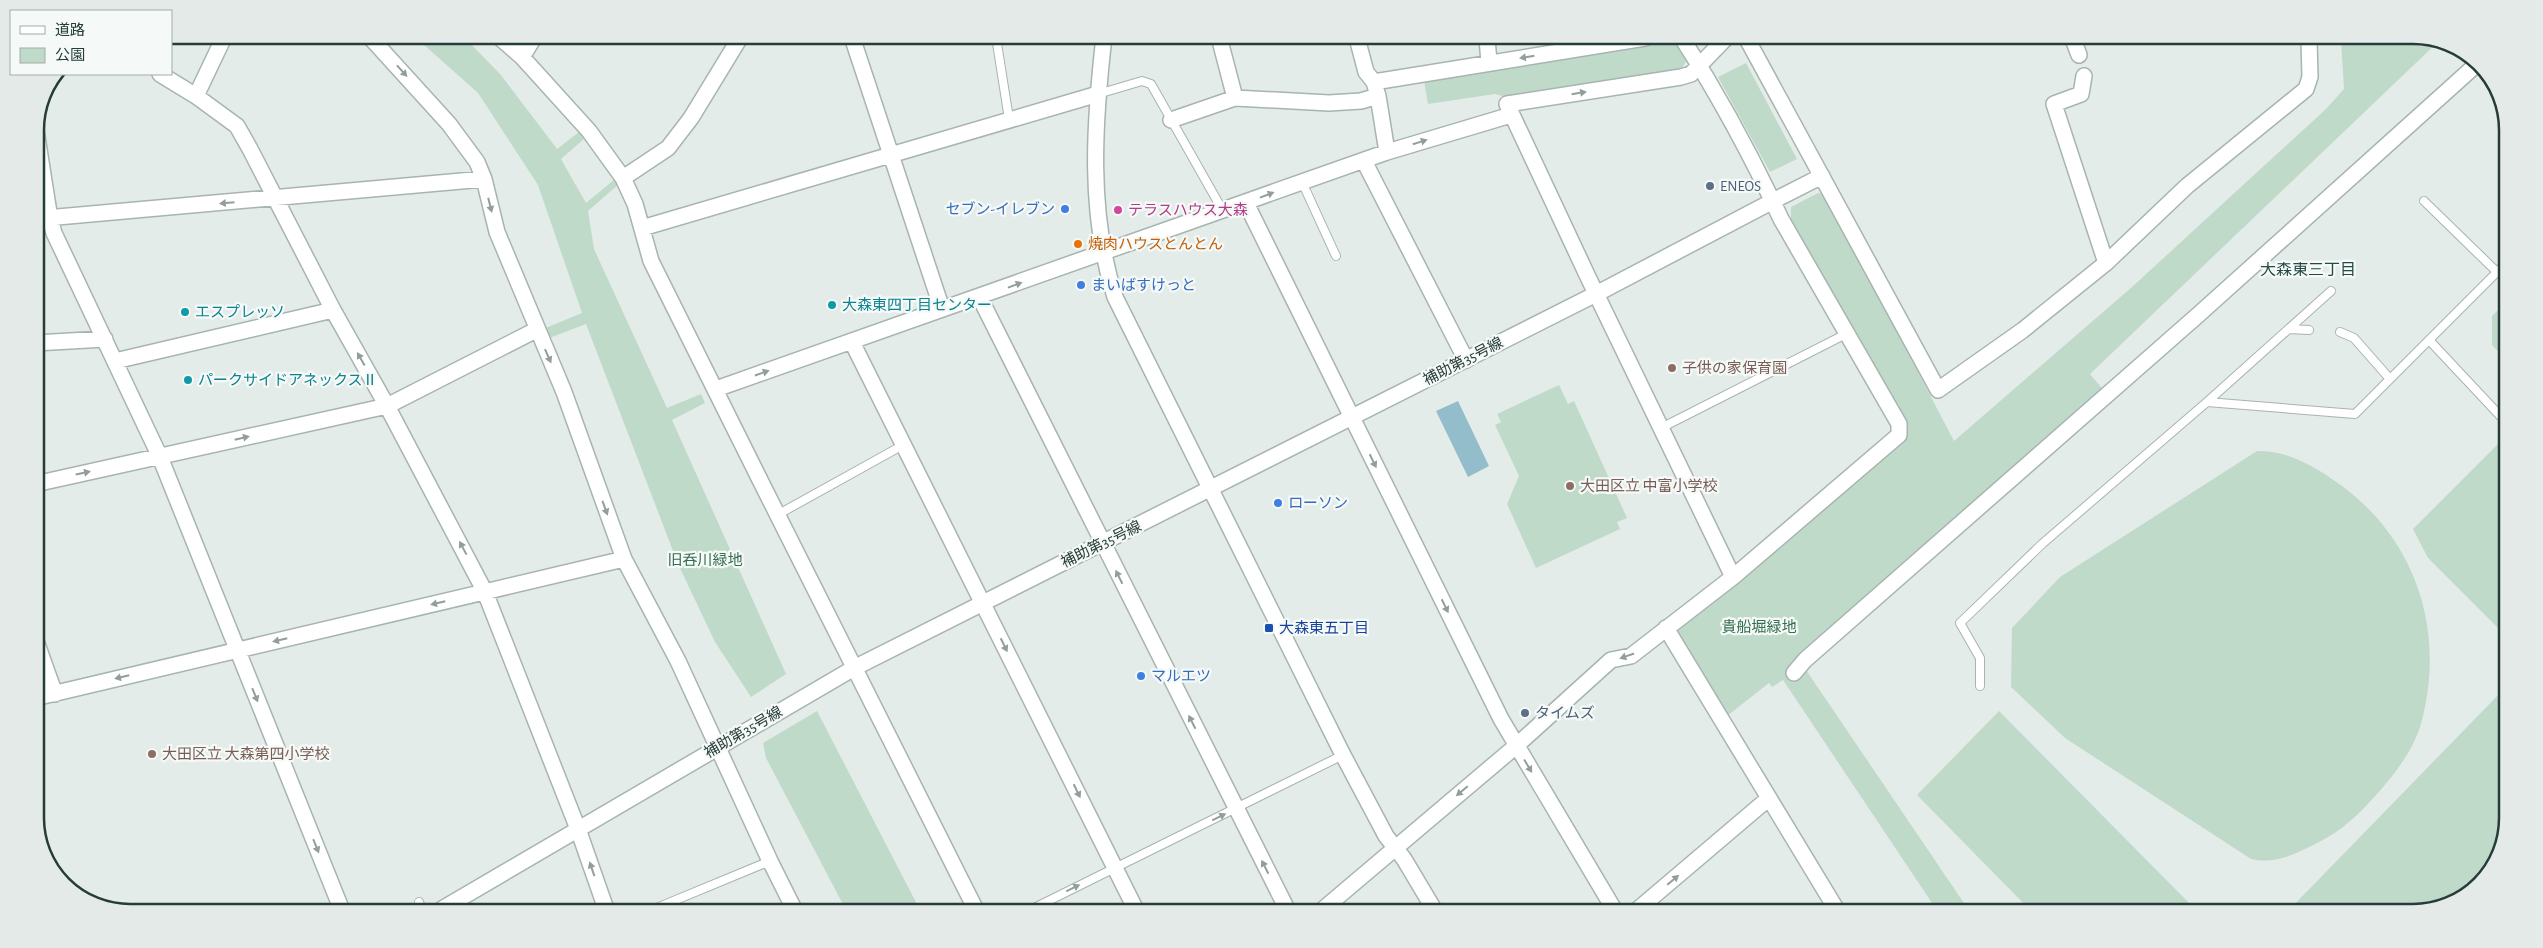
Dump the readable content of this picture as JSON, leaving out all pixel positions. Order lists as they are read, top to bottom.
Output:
{
  "streets": {
    "street": ["補助第35号線"]
  },
  "districts": ["大森東三丁目"],
  "parks": ["旧呑川緑地", "貴船堀緑地"],
  "places": {
    "other": [
      "ENEOS",
      "セブン-イレブン",
      "テラスハウス大森",
      "焼肉ハウスとんとん",
      "まいばすけっと",
      "大森東四丁目センター",
      "エスプレッソ",
      "子供の家保育園",
      "パークサイドアネックスⅡ",
      "大田区立 中富小学校",
      "ローソン",
      "マルエツ",
      "タイムズ",
      "大田区立 大森第四小学校"
    ],
    "transit": ["大森東五丁目"]
  },
  "legend": ["道路", "公園"]
}
